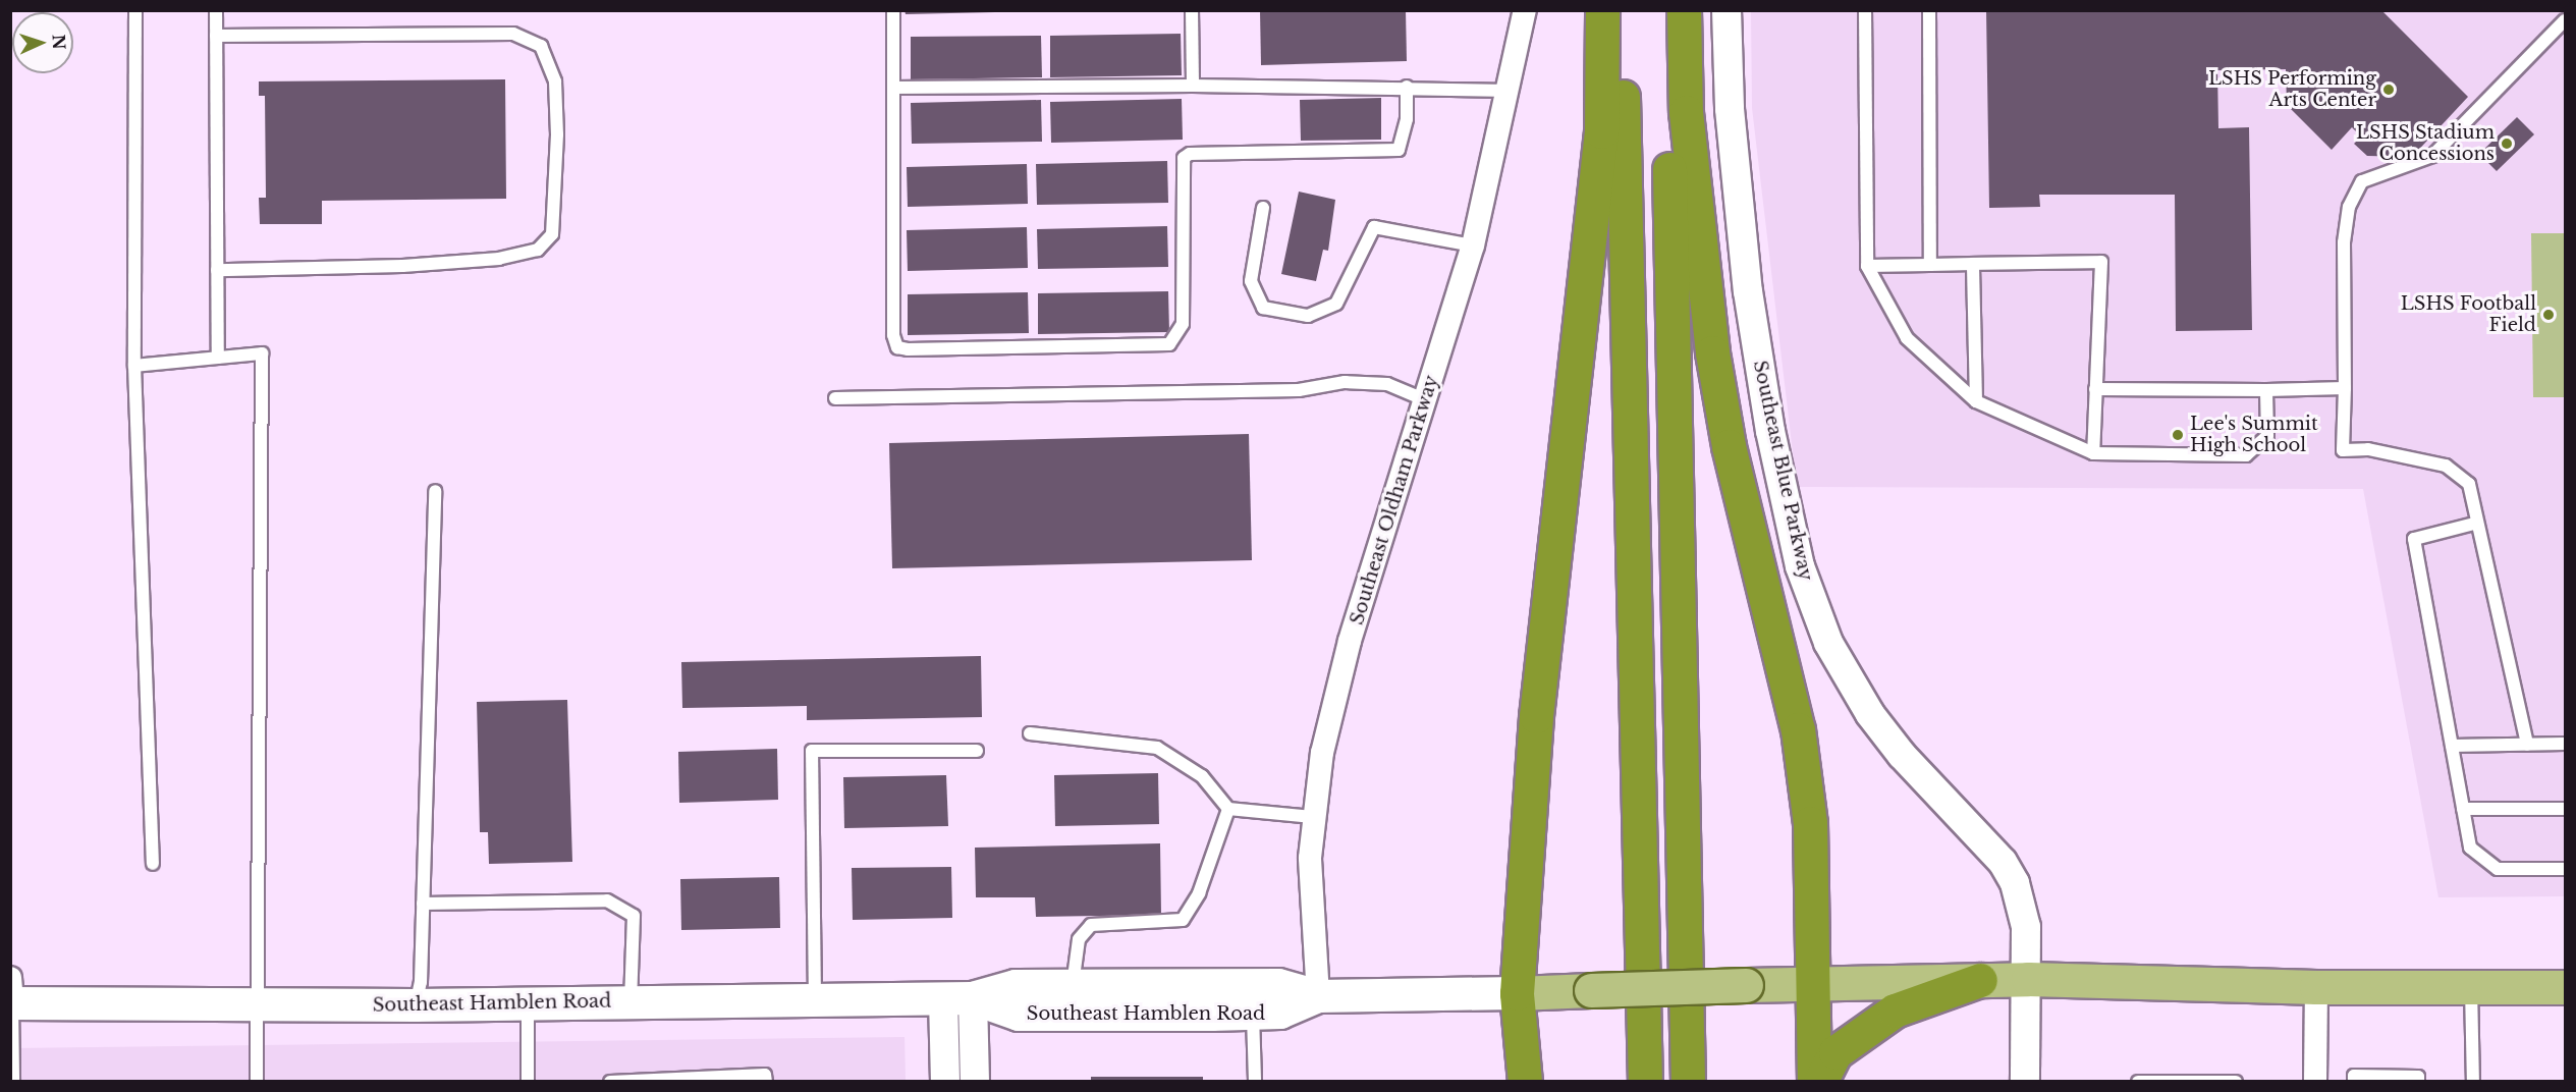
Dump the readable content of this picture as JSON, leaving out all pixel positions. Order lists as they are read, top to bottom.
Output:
{
  "streets": {
    "main road": ["Southeast Hamblen Road"],
    "street": ["Southeast Blue Parkway", "Southeast Oldham Parkway"]
  },
  "crossings": [
    ["Southeast Oldham Parkway", "Southeast Hamblen Road"]
  ],
  "places": [
    "LSHS Performing Arts Center",
    "LSHS Stadium Concessions",
    "LSHS Football Field",
    "Lee's Summit High School"
  ],
  "north": "right"
}
